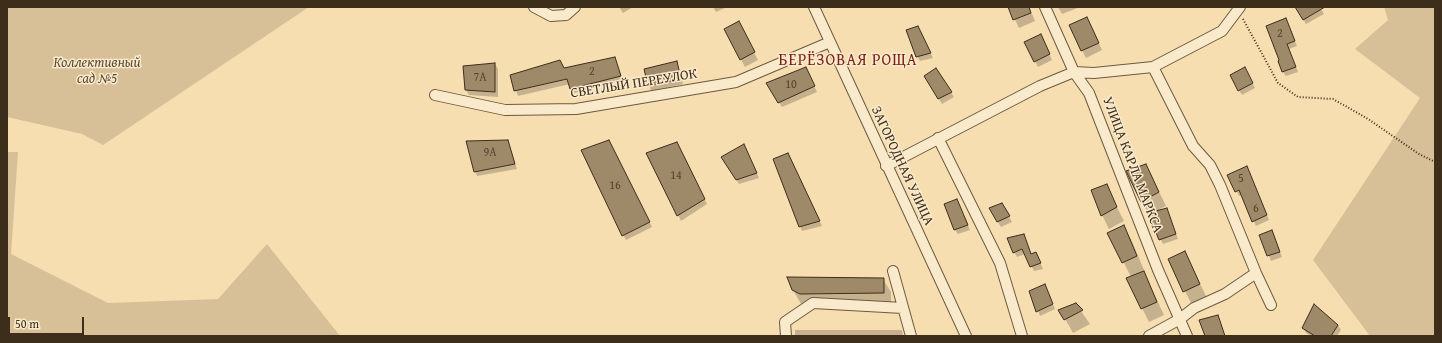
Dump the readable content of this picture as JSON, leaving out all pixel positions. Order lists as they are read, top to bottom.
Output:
{
  "streets": {
    "street": ["СВЕТЛЫЙ ПЕРЕУЛОК", "УЛИЦА КАРЛА МАРКСА", "ЗАГОРОДНАЯ УЛИЦА"]
  },
  "crossings": [
    ["СВЕТЛЫЙ ПЕРЕУЛОК", "ЗАГОРОДНАЯ УЛИЦА"]
  ],
  "districts": ["БЕРЁЗОВАЯ РОЩА"],
  "parks": ["Коллективный сад №5"],
  "house_numbers": [
    "2",
    "2",
    "7А",
    "10",
    "9А",
    "14",
    "5",
    "16",
    "6"
  ],
  "scale_bar": "50 m"
}
